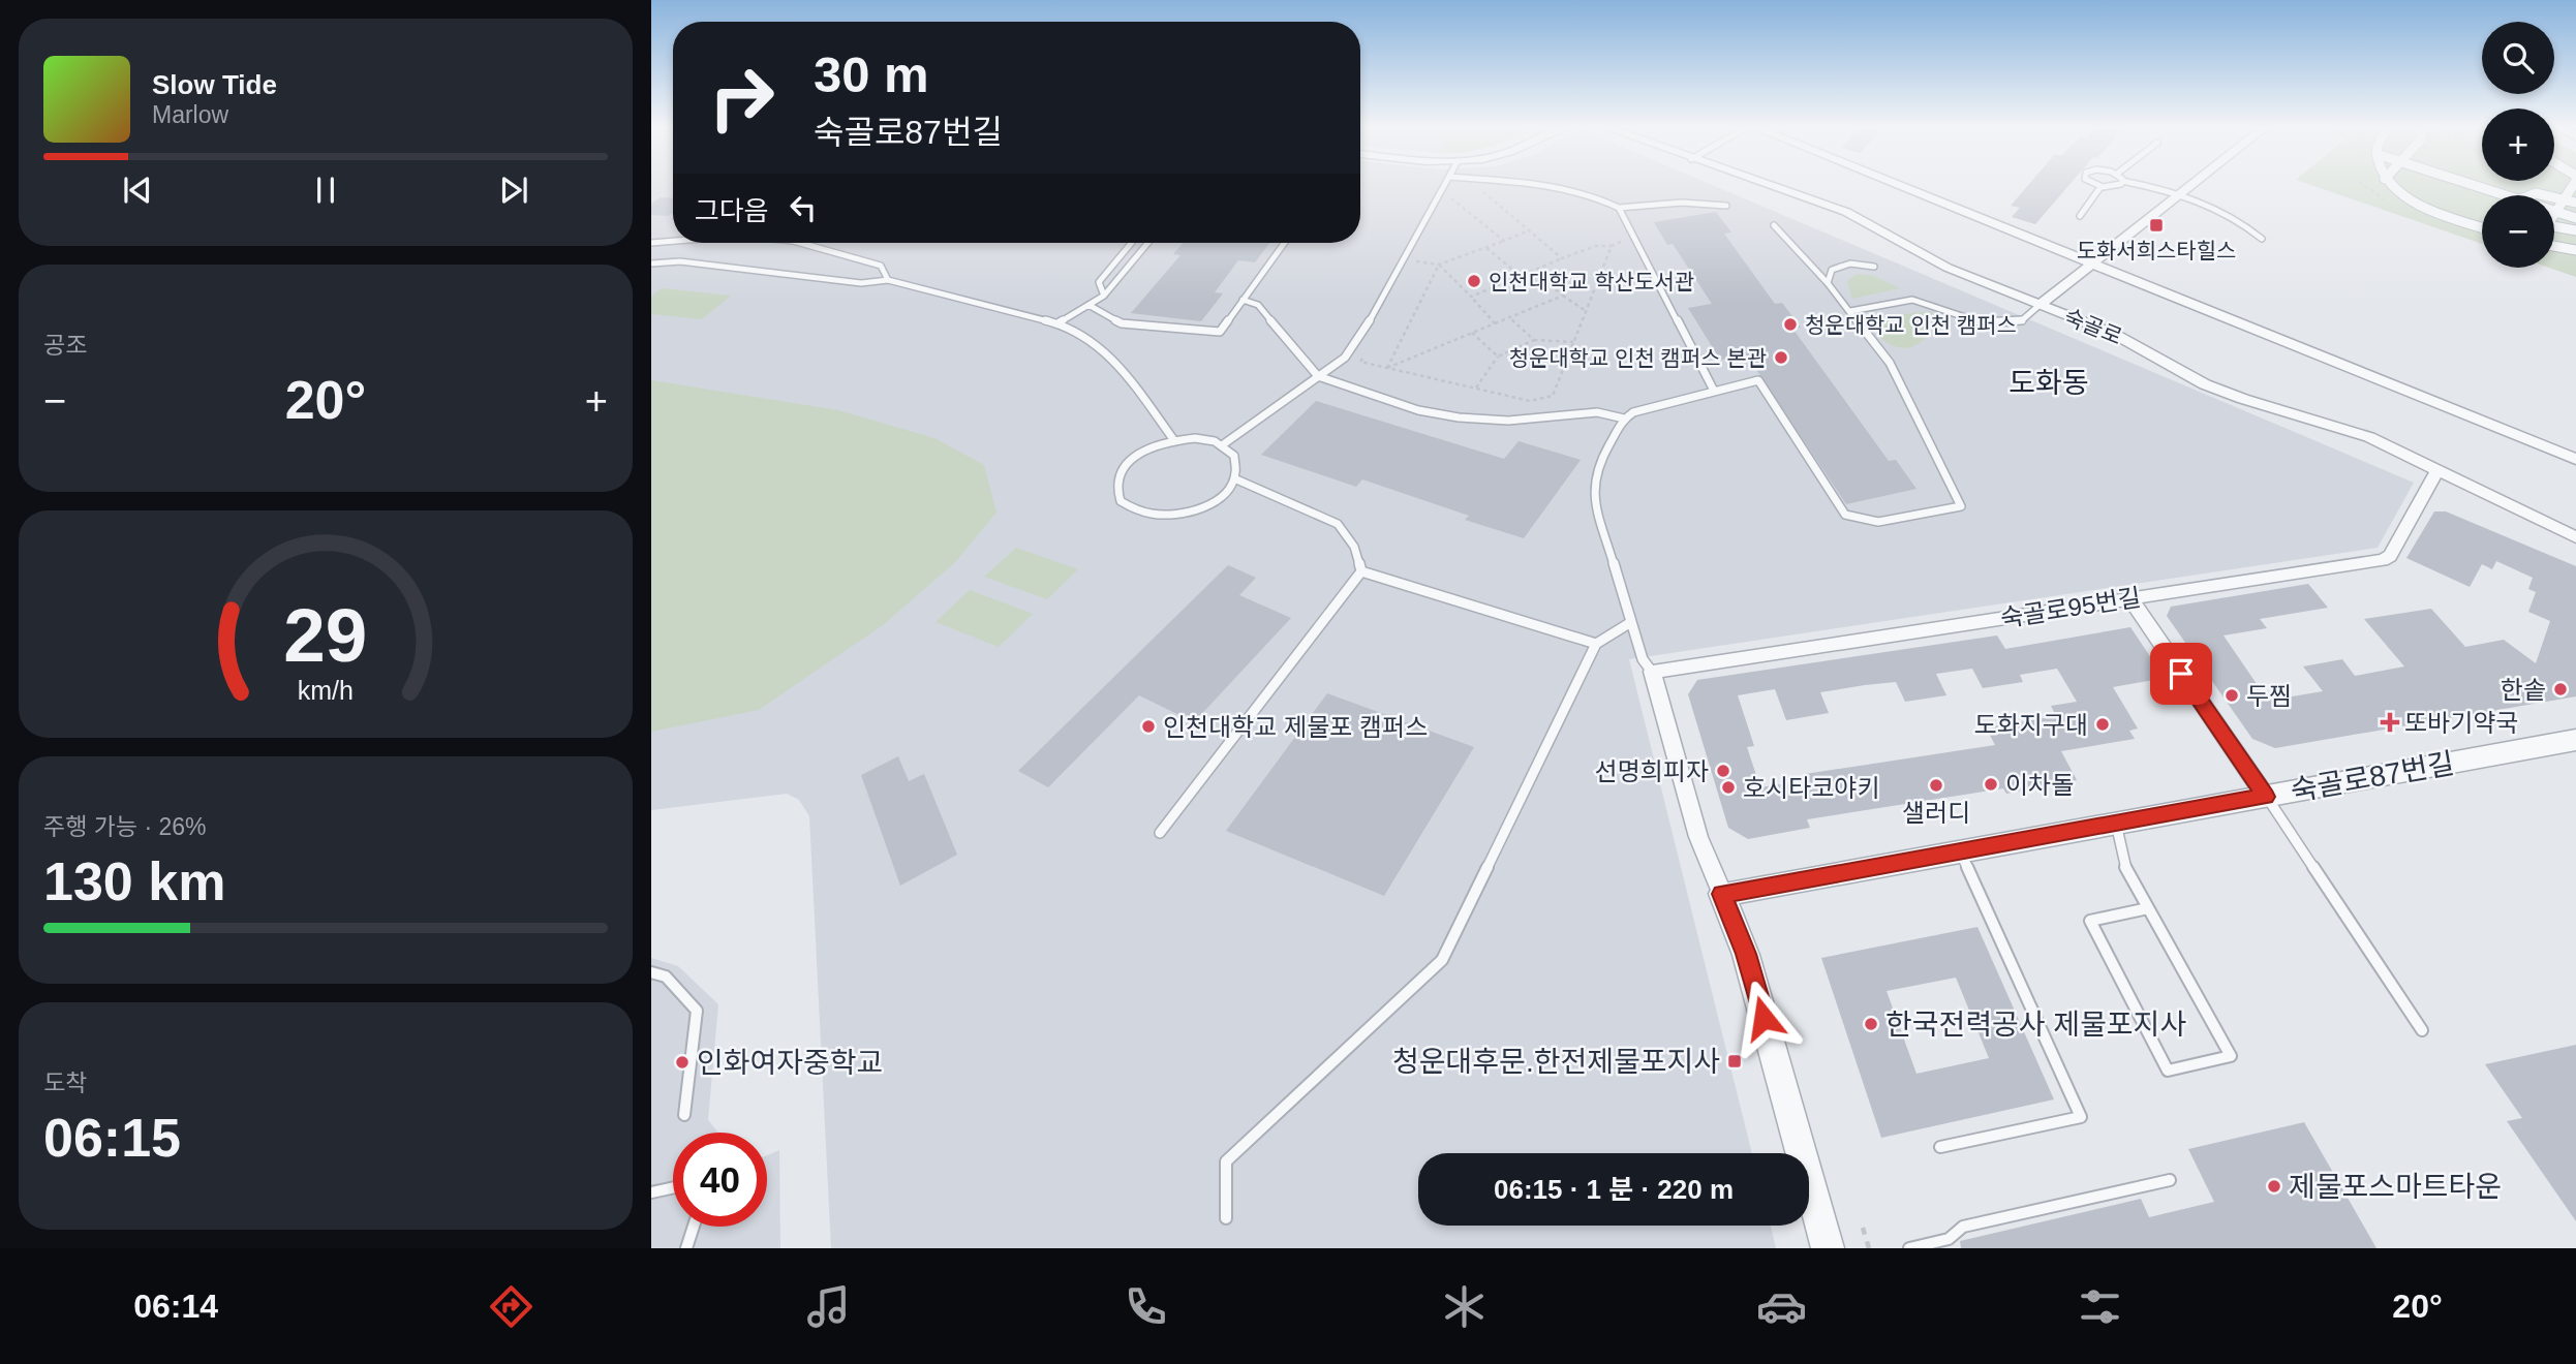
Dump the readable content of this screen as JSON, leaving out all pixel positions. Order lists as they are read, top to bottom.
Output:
{
  "streets": {
    "street": ["숙골로", "숙골로95번길", "숙골로87번길"]
  },
  "crossings": [
    ["숙골로", "숙골로95번길"]
  ],
  "districts": ["도화동"],
  "places": {
    "transit": ["도화서희스타힐스", "청운대후문.한전제물포지사"],
    "other": [
      "인천대학교 학산도서관",
      "청운대학교 인천 캠퍼스",
      "청운대학교 인천 캠퍼스 본관",
      "한솥",
      "두찜",
      "도화지구대",
      "인천대학교 제물포 캠퍼스",
      "선명희피자",
      "이차돌",
      "샐러디",
      "호시타코야키",
      "한국전력공사 제물포지사",
      "인화여자중학교",
      "제물포스마트타운"
    ],
    "health": ["또바기약국"]
  },
  "page": {
    "map_buttons": ["+", "−"],
    "turn": ["30 m", "숙골로87번길"],
    "song": ["Slow Tide", "Marlow"],
    "then": "그다음",
    "tile": [
      "공조",
      ["주행 가능 · 26%", "130 km"],
      ["도착", "06:15"]
    ],
    "heat": ["−", "20°", "+"],
    "limit": "40",
    "trip": "06:15 · 1 분 · 220 m",
    "tabs": ["06:14", "20°"],
    "gauge": ["29", "km/h"]
  }
}
